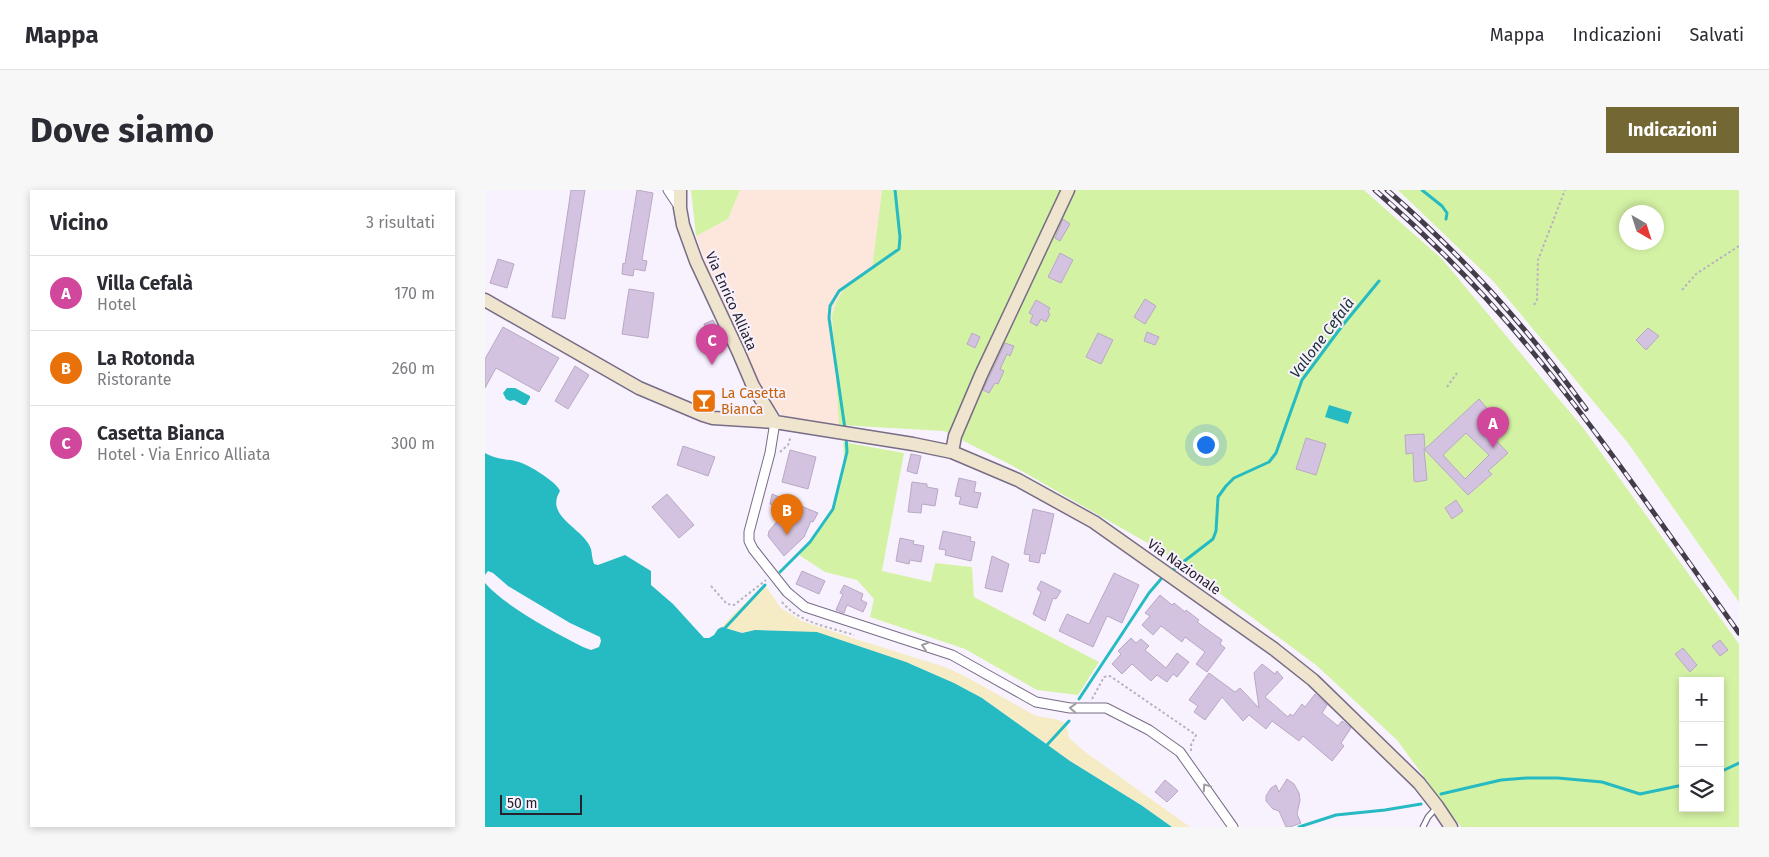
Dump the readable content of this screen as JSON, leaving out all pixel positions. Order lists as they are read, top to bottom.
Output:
{
  "streets": {
    "main road": ["Via Enrico Alliata", "Via Nazionale"]
  },
  "crossings": [
    ["Via Enrico Alliata", "Via Nazionale"]
  ],
  "water": ["Vallone Cefalà"],
  "places": {
    "bar": ["La Casetta Bianca"]
  },
  "scale_bar": "50 m",
  "north": "bottom right",
  "page": {
    "header": "Mappa",
    "nav": ["Mappa", "Indicazioni", "Salvati"],
    "buttons": "Indicazioni",
    "title": "Dove siamo",
    "heading": ["Vicino", "3 risultati"],
    "list": [
      {
        "mark": "A",
        "name": "Villa Cefalà",
        "note": "Hotel",
        "value": "170 m"
      },
      {
        "mark": "B",
        "name": "La Rotonda",
        "note": "Ristorante",
        "value": "260 m"
      },
      {
        "mark": "C",
        "name": "Casetta Bianca",
        "note": "Hotel · Via Enrico Alliata",
        "value": "300 m"
      }
    ],
    "pins": ["C", "A", "B"],
    "map_buttons": ["+", "−"],
    "scale": "50 m"
  }
}
